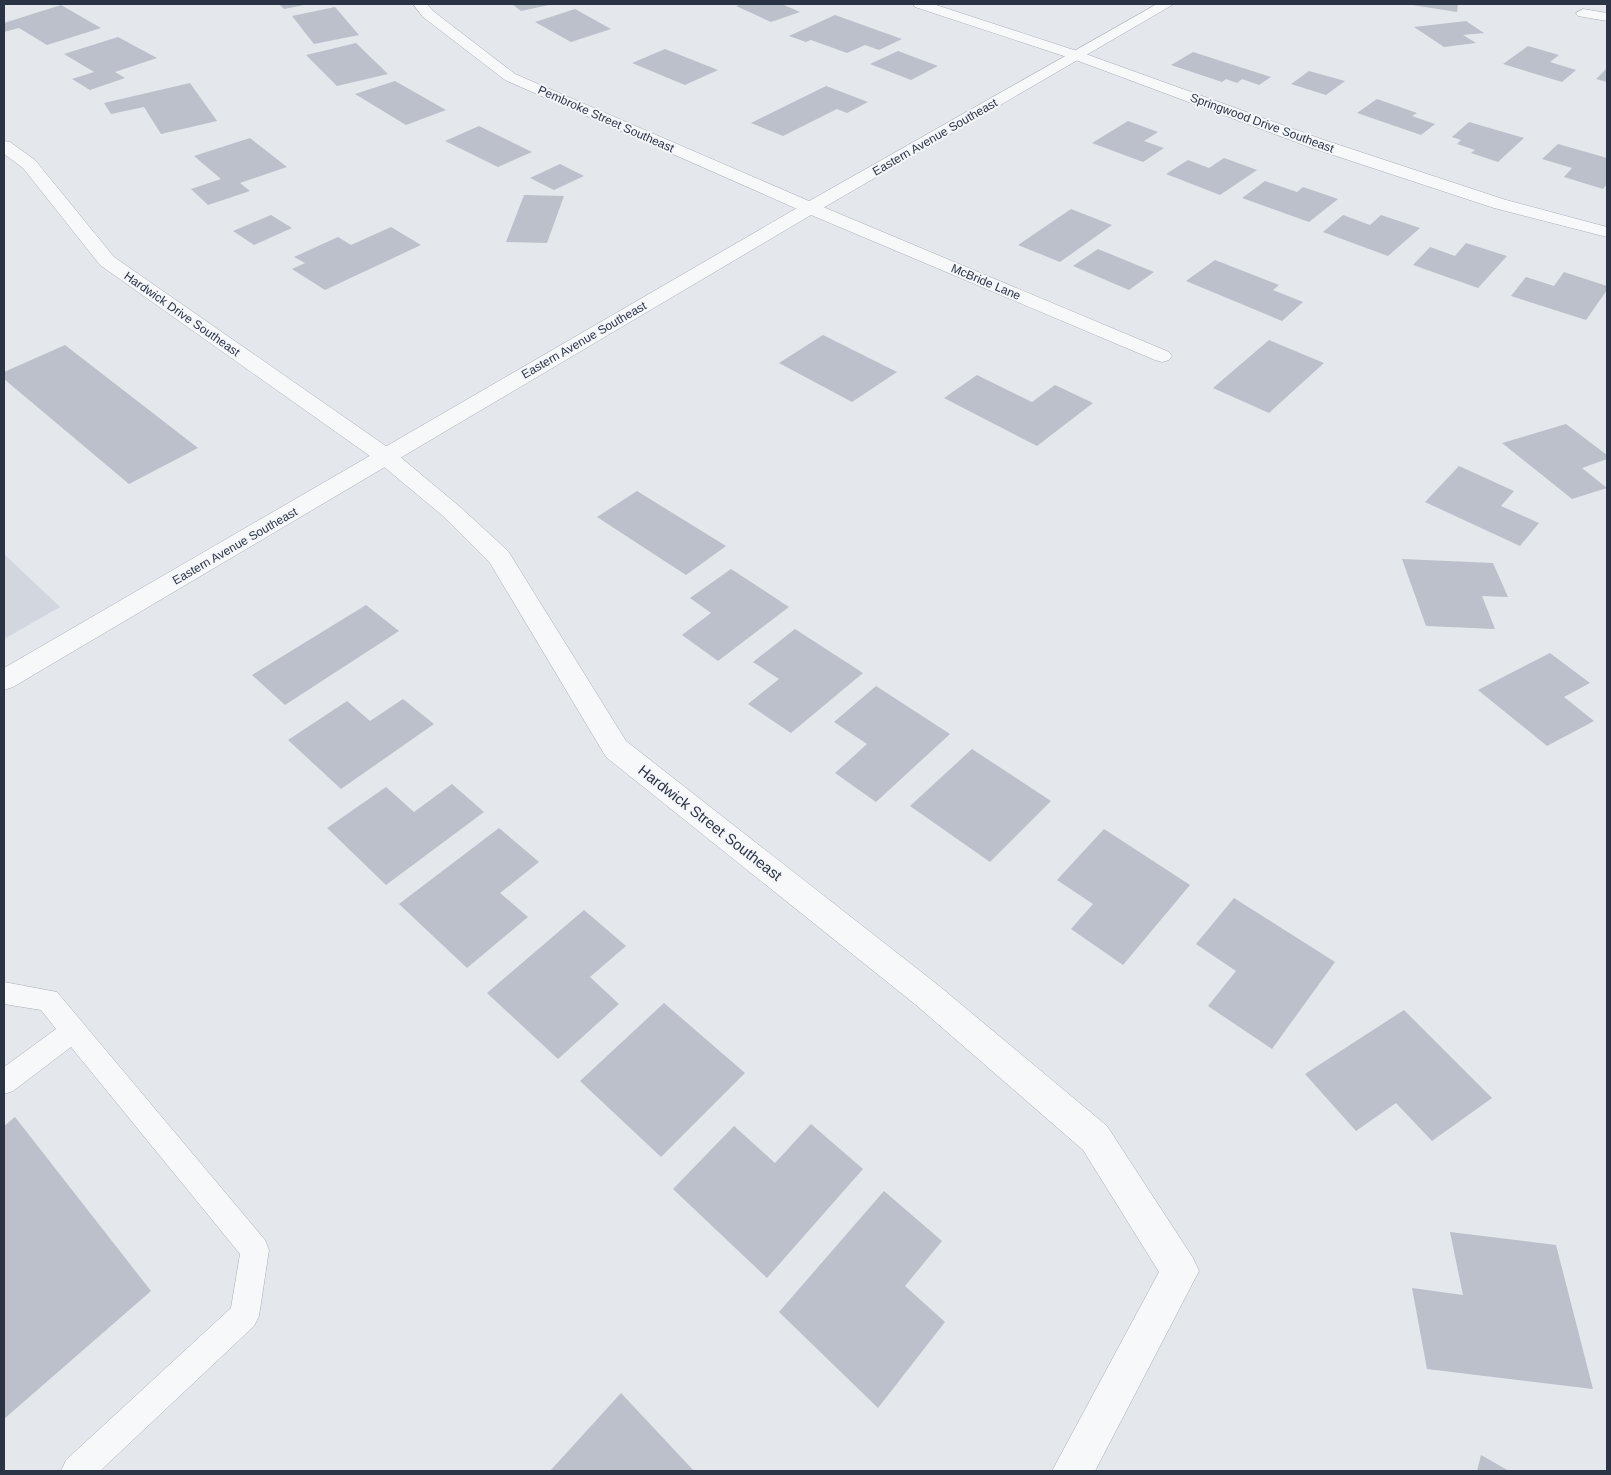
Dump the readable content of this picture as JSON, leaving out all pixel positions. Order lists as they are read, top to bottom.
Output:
{
  "streets": {
    "street": [
      "Pembroke Street Southeast",
      "Springwood Drive Southeast",
      "Eastern Avenue Southeast",
      "McBride Lane",
      "Hardwick Drive Southeast",
      "Hardwick Street Southeast"
    ]
  },
  "crossings": [
    ["Pembroke Street Southeast", "Eastern Avenue Southeast"],
    ["Pembroke Street Southeast", "McBride Lane"],
    ["Springwood Drive Southeast", "Eastern Avenue Southeast"],
    ["Eastern Avenue Southeast", "McBride Lane"],
    ["Eastern Avenue Southeast", "Hardwick Drive Southeast"],
    ["Eastern Avenue Southeast", "Hardwick Street Southeast"],
    ["Hardwick Drive Southeast", "Hardwick Street Southeast"]
  ]
}
